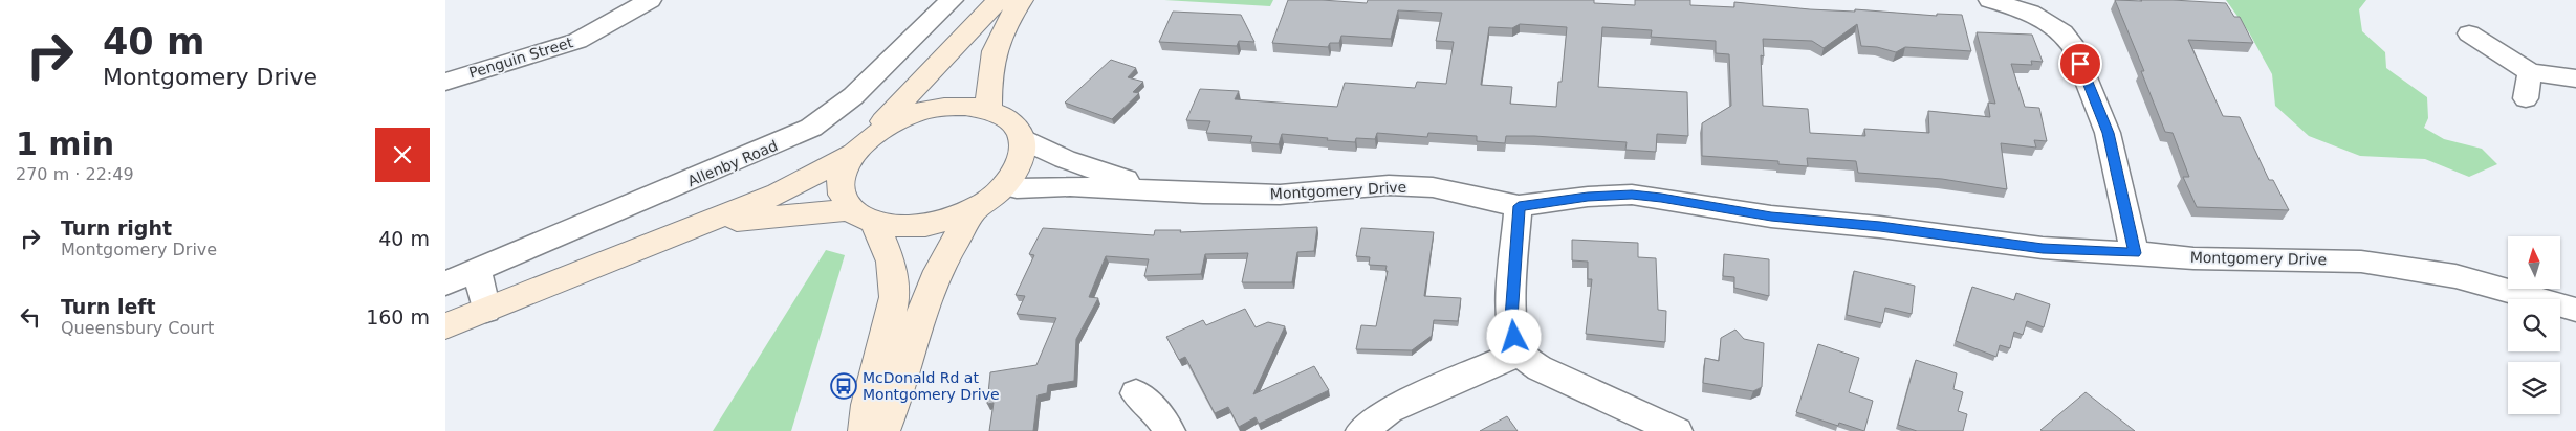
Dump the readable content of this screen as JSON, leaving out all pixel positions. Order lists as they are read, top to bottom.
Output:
{
  "streets": {
    "street": ["Penguin Street", "Allenby Road", "Montgomery Drive"]
  },
  "places": {
    "bus stop": ["McDonald Rd at Montgomery Drive"]
  },
  "north": "top",
  "page": {
    "turn": ["40 m", "Montgomery Drive"],
    "heading": ["1 min", "270 m · 22:49"],
    "list": [
      {
        "name": "Turn right",
        "note": "Montgomery Drive",
        "value": "40 m"
      },
      {
        "name": "Turn left",
        "note": "Queensbury Court",
        "value": "160 m"
      }
    ]
  }
}
